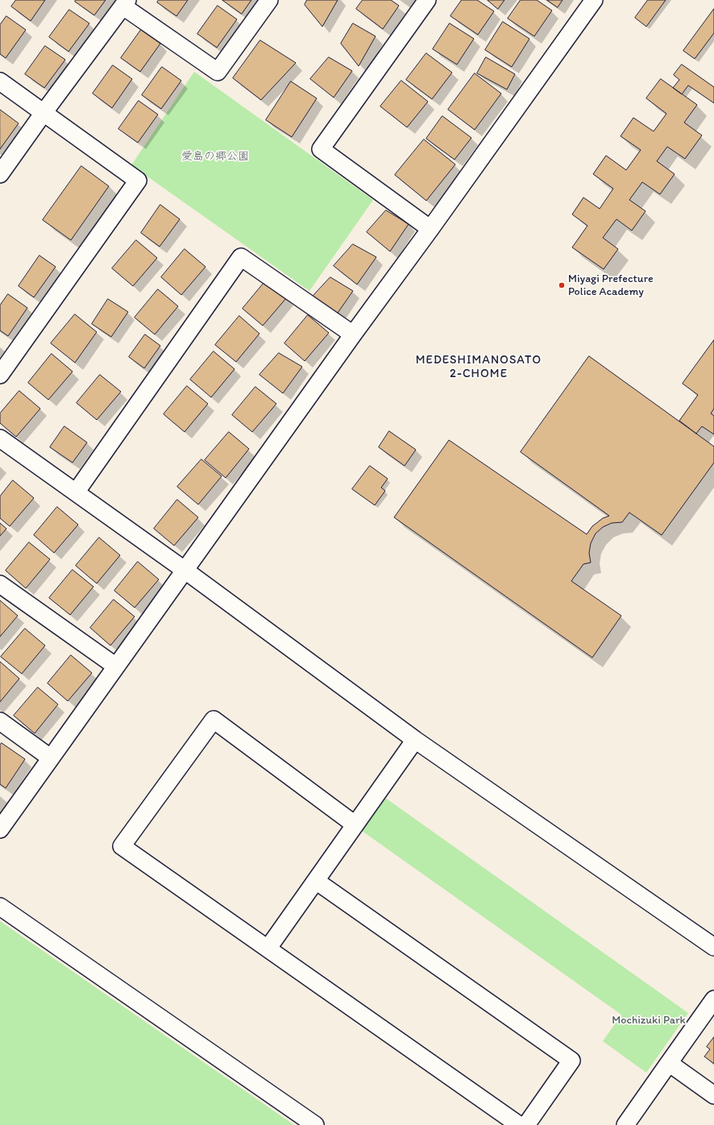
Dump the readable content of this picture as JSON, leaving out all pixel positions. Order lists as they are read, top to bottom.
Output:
{
  "districts": ["MEDESHIMANOSATO 2-CHOME"],
  "parks": ["愛島の郷公園", "Mochizuki Park"],
  "places": ["Miyagi Prefecture Police Academy"]
}
